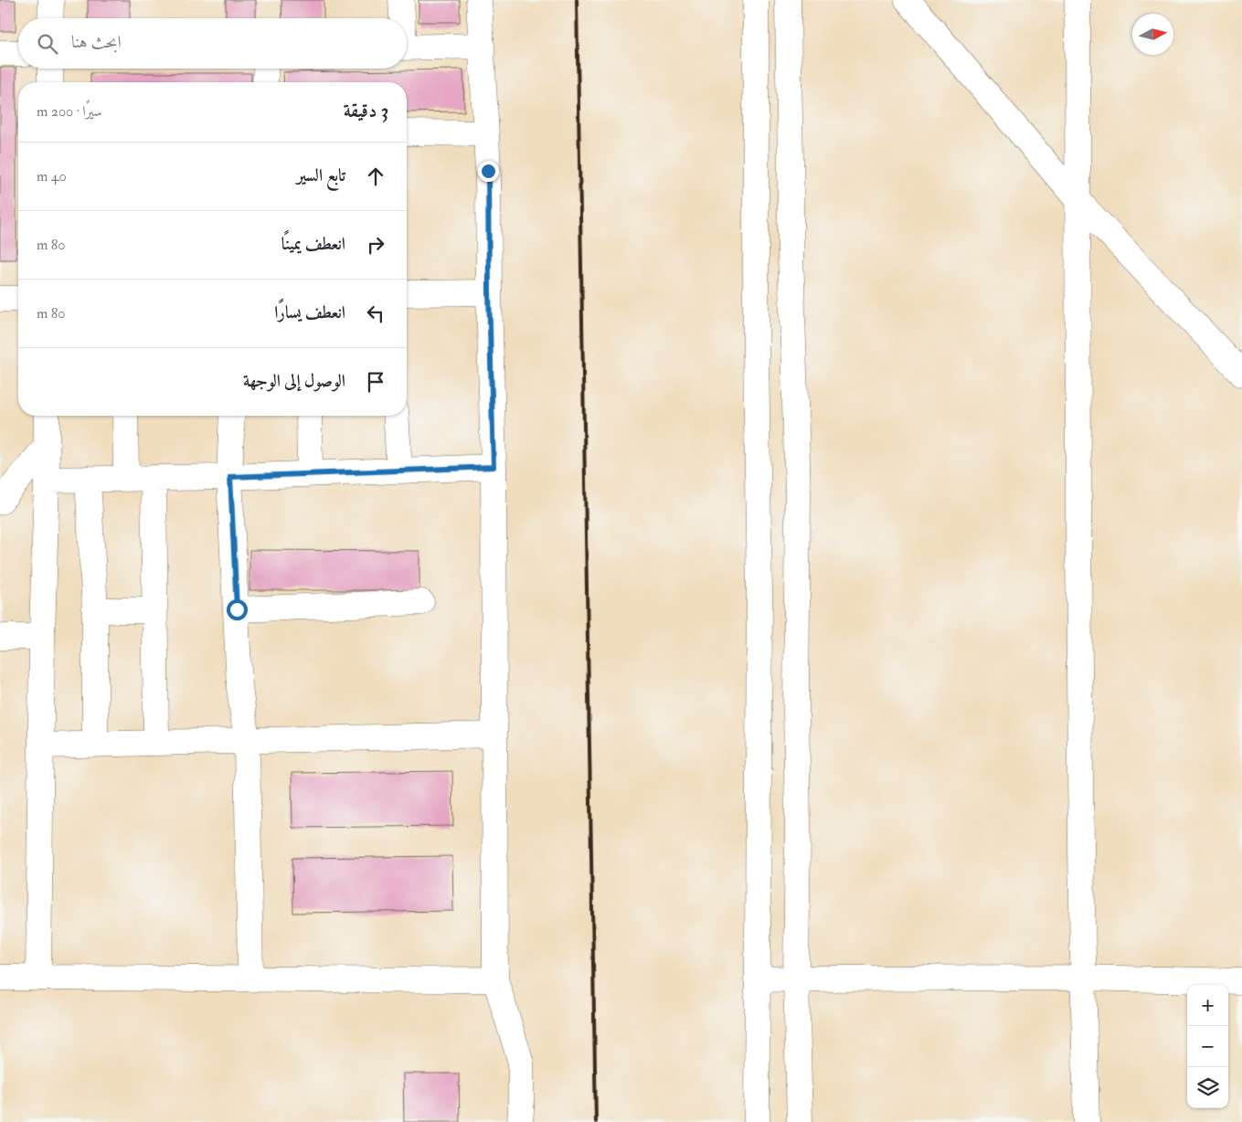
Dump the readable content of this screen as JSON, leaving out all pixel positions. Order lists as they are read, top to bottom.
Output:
{
  "north": "right",
  "page": {
    "search": "ابحث هنا",
    "heading": ["3 دقيقة", "سيرًا · 200 m"],
    "list": [
      ["تابع السير", "40 m"],
      ["انعطف يمينًا", "80 m"],
      ["انعطف يسارًا", "80 m"],
      "الوصول إلى الوجهة"
    ],
    "map_buttons": ["+", "−"]
  }
}
